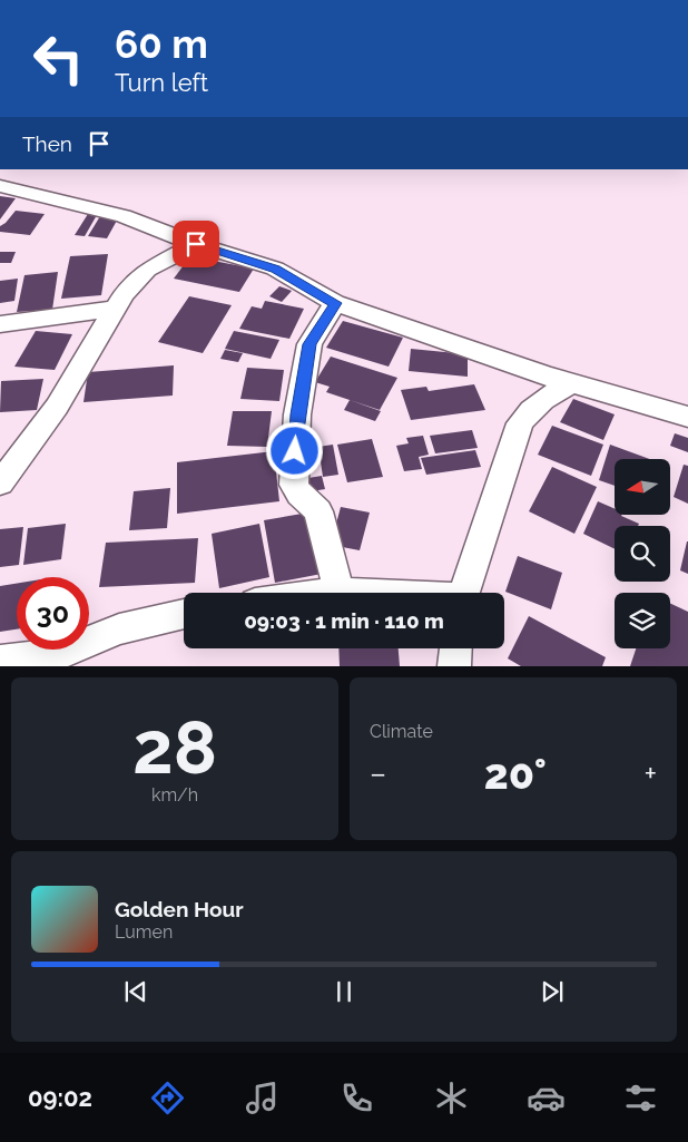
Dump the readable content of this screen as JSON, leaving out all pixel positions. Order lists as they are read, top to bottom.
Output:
{
  "north": "left",
  "page": {
    "turn": ["60 m", "Turn left"],
    "then": "Then",
    "limit": "30",
    "trip": "09:03 · 1 min · 110 m",
    "tile": [
      ["28", "km/h"],
      "Climate"
    ],
    "heat": ["−", "20°", "+"],
    "song": ["Golden Hour", "Lumen"],
    "tabs": "09:02"
  }
}
